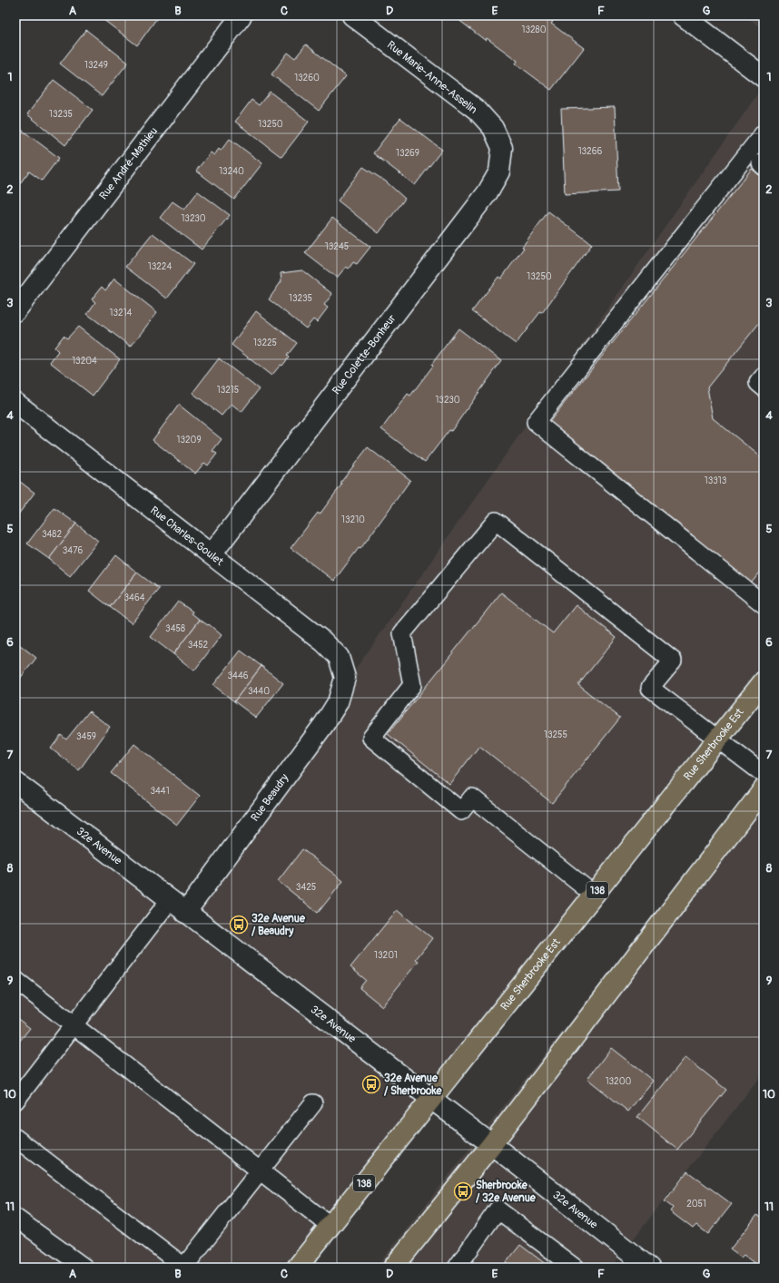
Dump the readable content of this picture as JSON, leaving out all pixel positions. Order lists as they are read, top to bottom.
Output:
{
  "streets": {
    "main road": ["Rue Sherbrooke Est", "138"],
    "street": [
      "Rue Marie-Anne-Asselin",
      "Rue André-Mathieu",
      "Rue Colette-Bonheur",
      "Rue Charles-Goulet",
      "Rue Beaudry",
      "32e Avenue"
    ]
  },
  "crossings": [
    ["Rue Marie-Anne-Asselin", "Rue Colette-Bonheur"],
    ["Rue Colette-Bonheur", "Rue Charles-Goulet"],
    ["Rue Charles-Goulet", "Rue Beaudry"],
    ["Rue Sherbrooke Est", "32e Avenue"],
    ["Rue Beaudry", "32e Avenue"]
  ],
  "places": {
    "bus stop": ["32e Avenue / Beaudry", "32e Avenue / Sherbrooke", "Sherbrooke / 32e Avenue"]
  },
  "house_numbers": [
    "13280",
    "13249",
    "13260",
    "13235",
    "13250",
    "13266",
    "13269",
    "13240",
    "13230",
    "13245",
    "13224",
    "13250",
    "13235",
    "13214",
    "13225",
    "13204",
    "13215",
    "13230",
    "13209",
    "13313",
    "13210",
    "3482",
    "3476",
    "3464",
    "3458",
    "3452",
    "3446",
    "3440",
    "13255",
    "3459",
    "3441",
    "3425",
    "13201",
    "13200",
    "2051"
  ],
  "grid": {
    "columns": [
      "A",
      "B",
      "C",
      "D",
      "E",
      "F",
      "G"
    ],
    "rows": [
      "1",
      "2",
      "3",
      "4",
      "5",
      "6",
      "7",
      "8",
      "9",
      "10",
      "11"
    ]
  }
}
